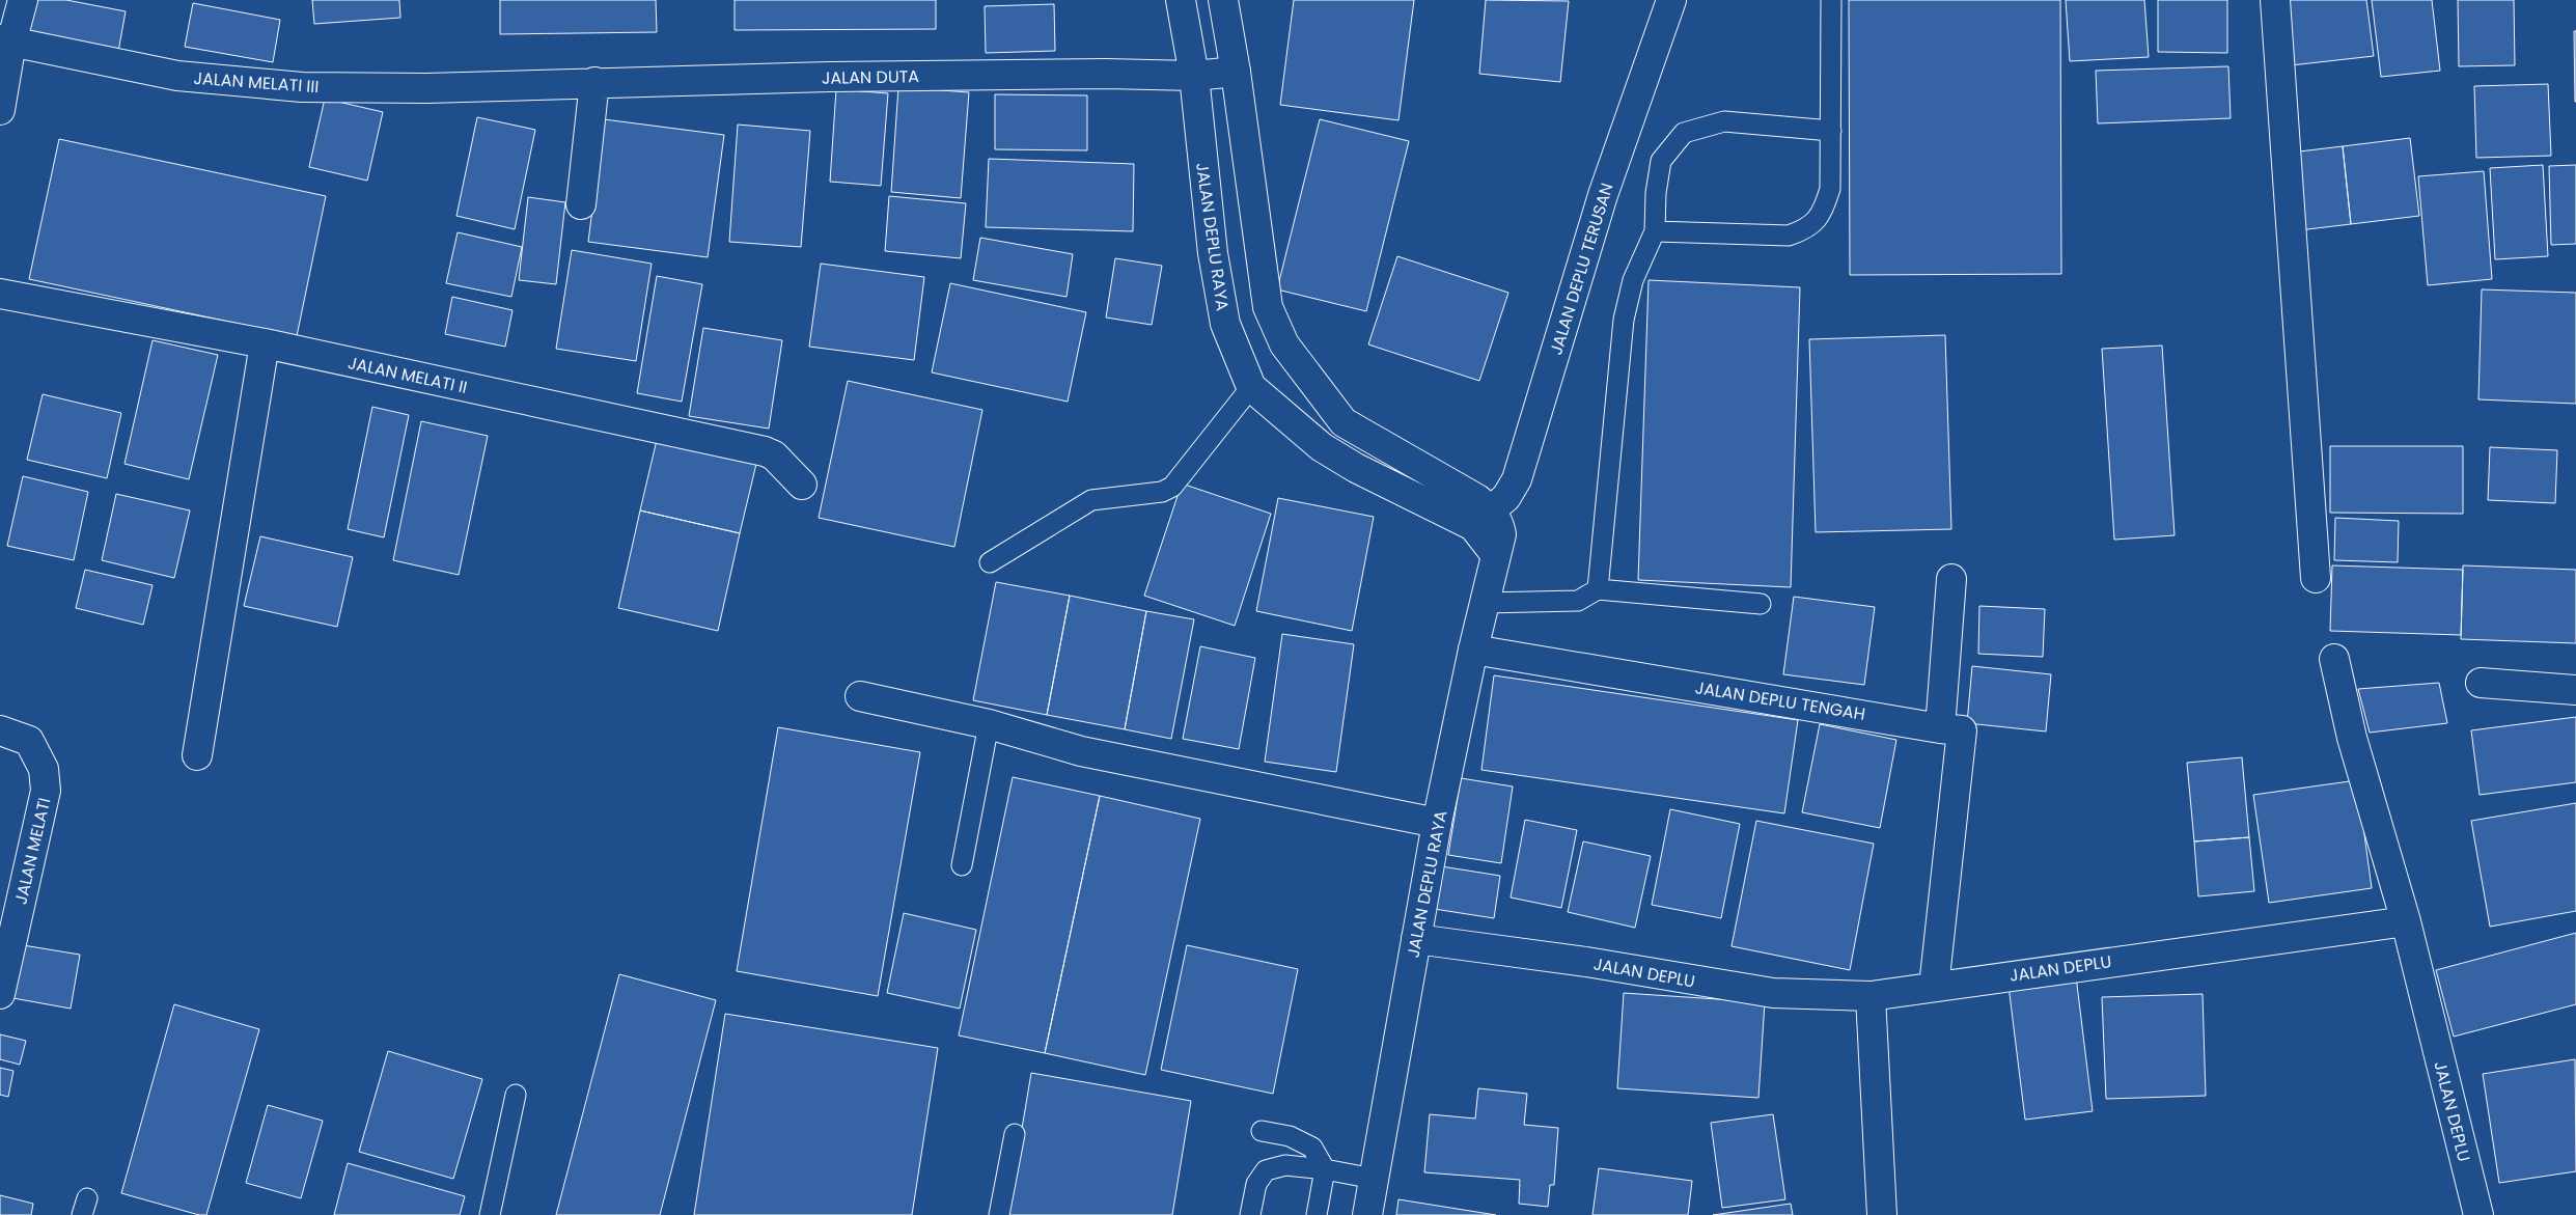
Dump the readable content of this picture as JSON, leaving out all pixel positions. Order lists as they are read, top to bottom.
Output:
{
  "streets": {
    "street": [
      "JALAN DUTA",
      "JALAN MELATI III",
      "JALAN DEPLU RAYA",
      "JALAN DEPLU TERUSAN",
      "JALAN MELATI II",
      "JALAN DEPLU TENGAH",
      "JALAN MELATI",
      "JALAN DEPLU"
    ]
  },
  "crossings": [
    ["JALAN DUTA", "JALAN MELATI III"],
    ["JALAN DUTA", "JALAN DEPLU RAYA"],
    ["JALAN DEPLU RAYA", "JALAN DEPLU TERUSAN"],
    ["JALAN DEPLU RAYA", "JALAN DEPLU TENGAH"],
    ["JALAN DEPLU RAYA", "JALAN DEPLU"],
    ["JALAN DEPLU TENGAH", "JALAN DEPLU"]
  ]
}
